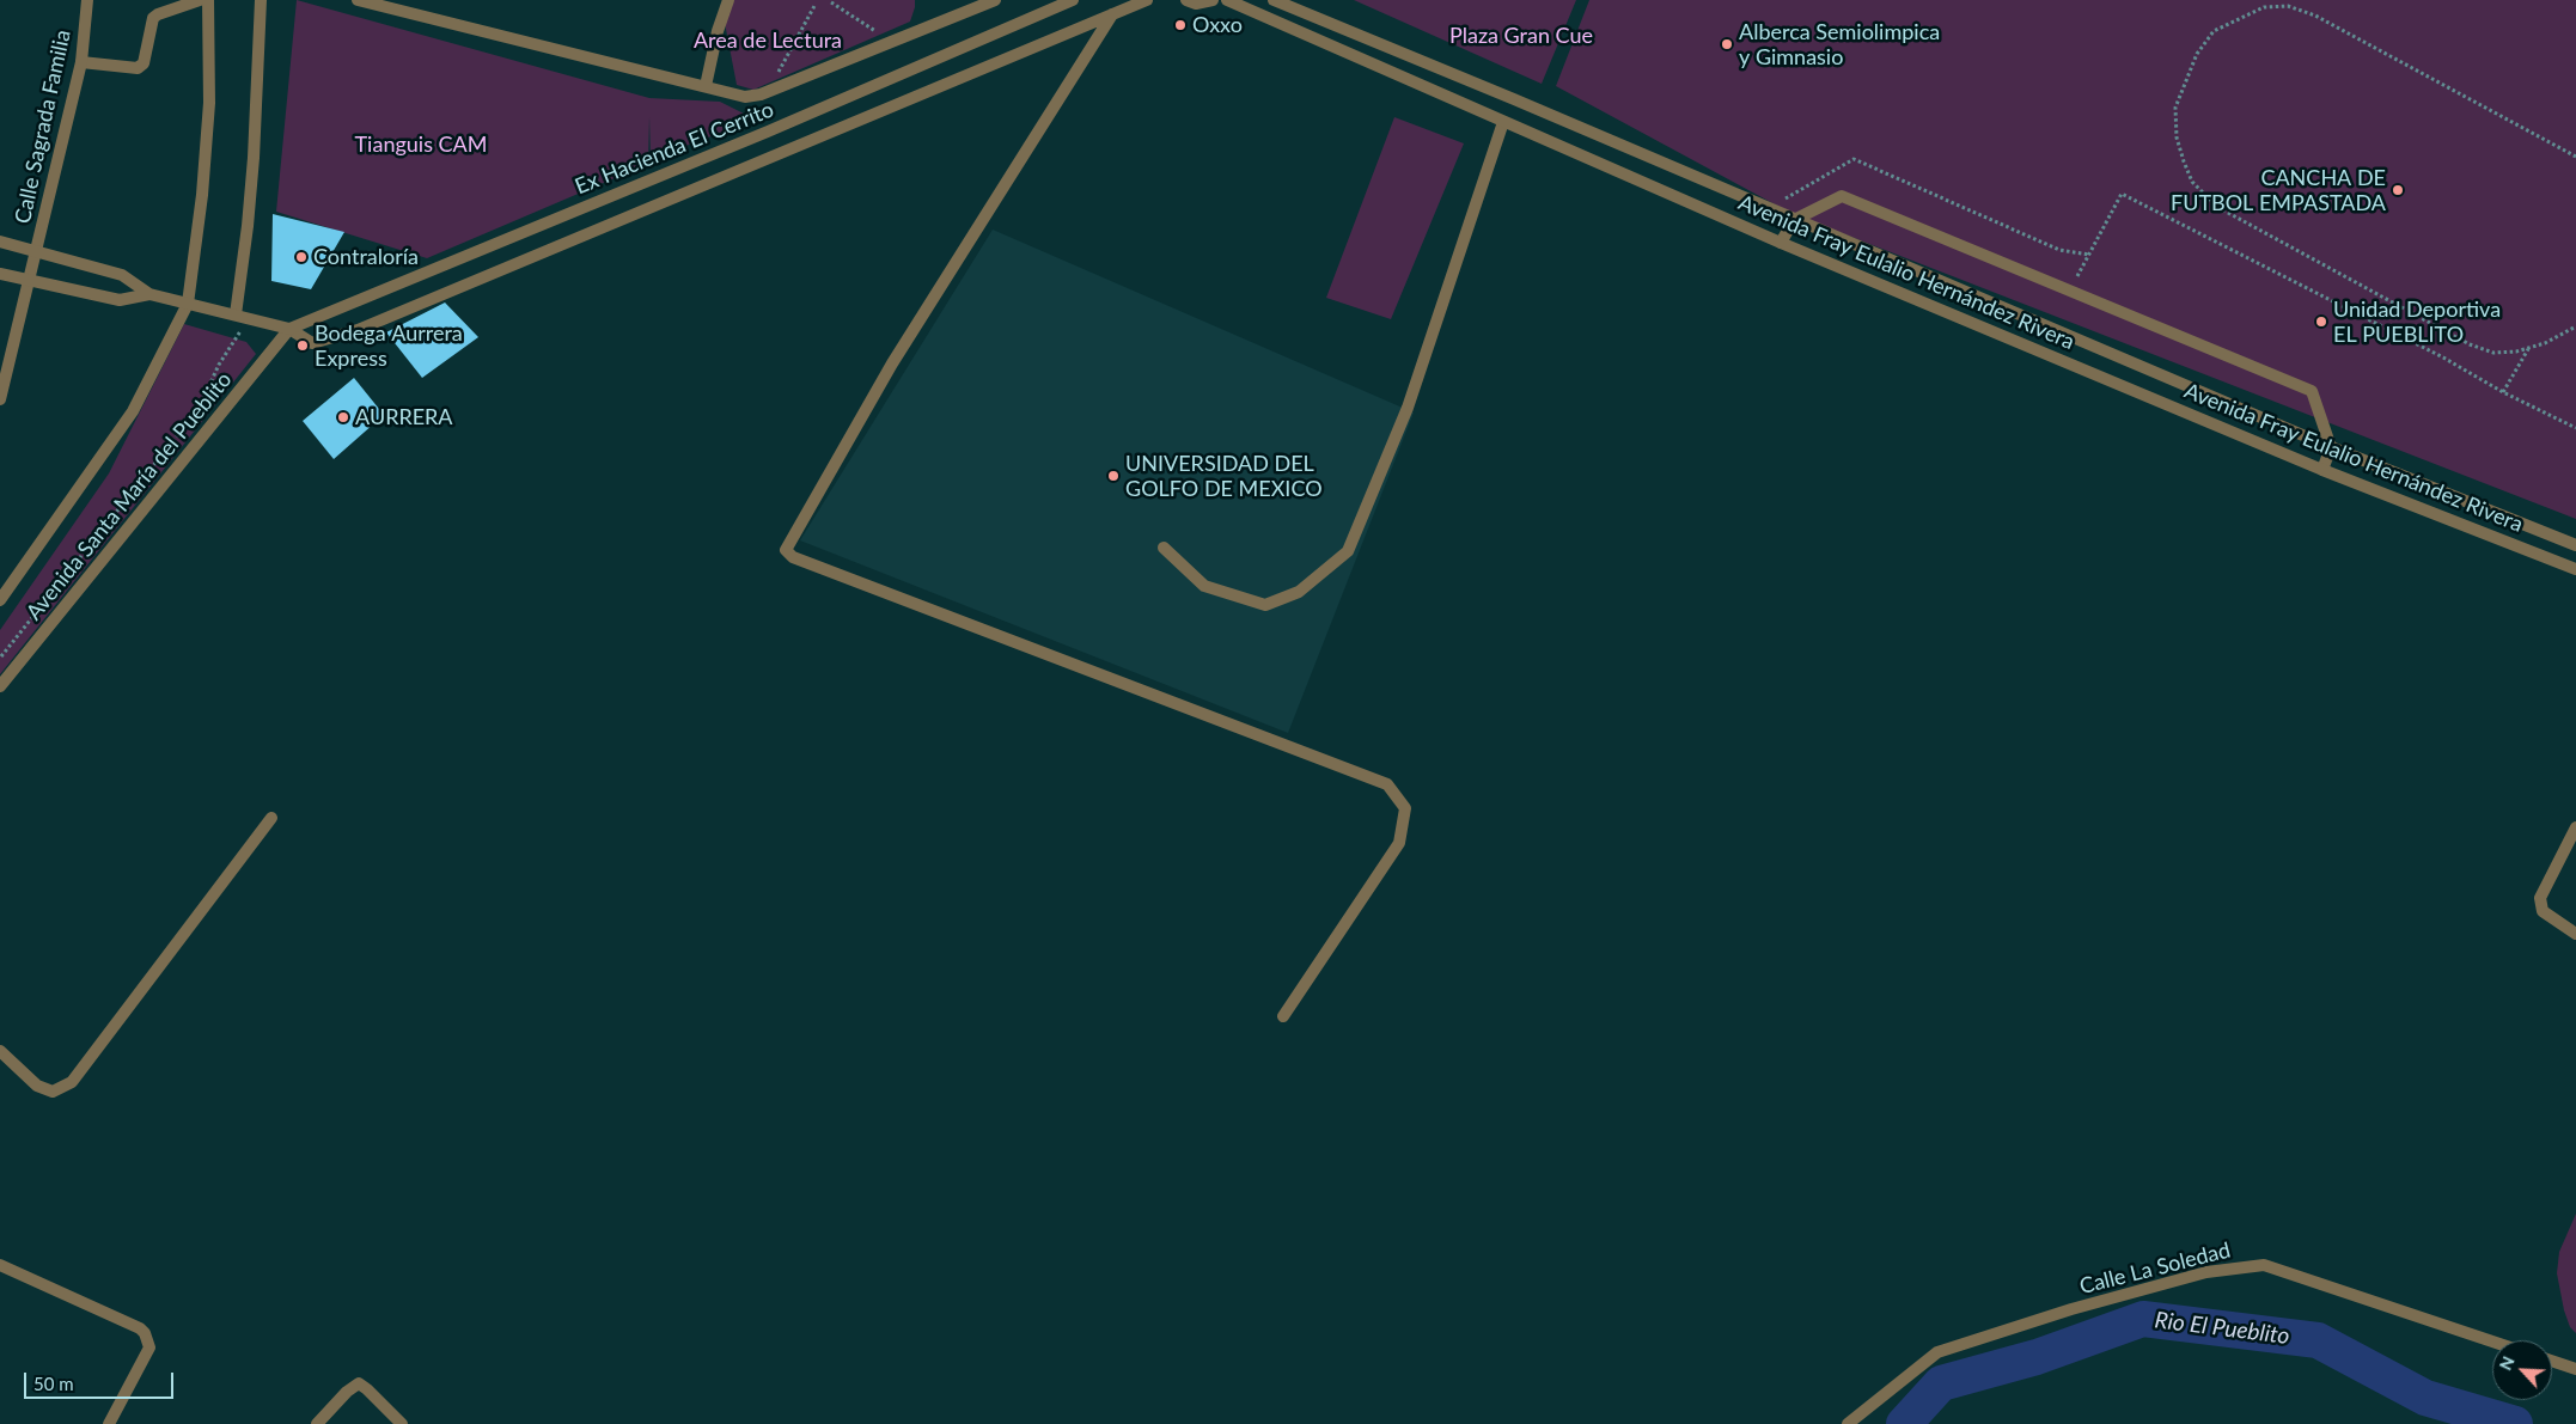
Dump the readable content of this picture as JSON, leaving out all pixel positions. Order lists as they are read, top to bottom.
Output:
{
  "streets": {
    "street": [
      "Calle Sagrada Familia",
      "Ex Hacienda El Cerrito",
      "Avenida Fray Eulalio Hernández Rivera",
      "Avenida Santa María del Pueblito",
      "Calle La Soledad"
    ]
  },
  "crossings": [
    ["Ex Hacienda El Cerrito", "Avenida Santa María del Pueblito"]
  ],
  "water": ["Rio El Pueblito"],
  "parks": ["Plaza Gran Cue", "Area de Lectura", "Tianguis CAM"],
  "places": [
    "Oxxo",
    "Alberca Semiolimpica y Gimnasio",
    "CANCHA DE FUTBOL EMPASTADA",
    "Contraloría",
    "Unidad Deportiva EL PUEBLITO",
    "Bodega Aurrera Express",
    "AURRERA",
    "UNIVERSIDAD DEL GOLFO DE MEXICO"
  ],
  "scale_bar": "50 m",
  "north": "top left"
}
